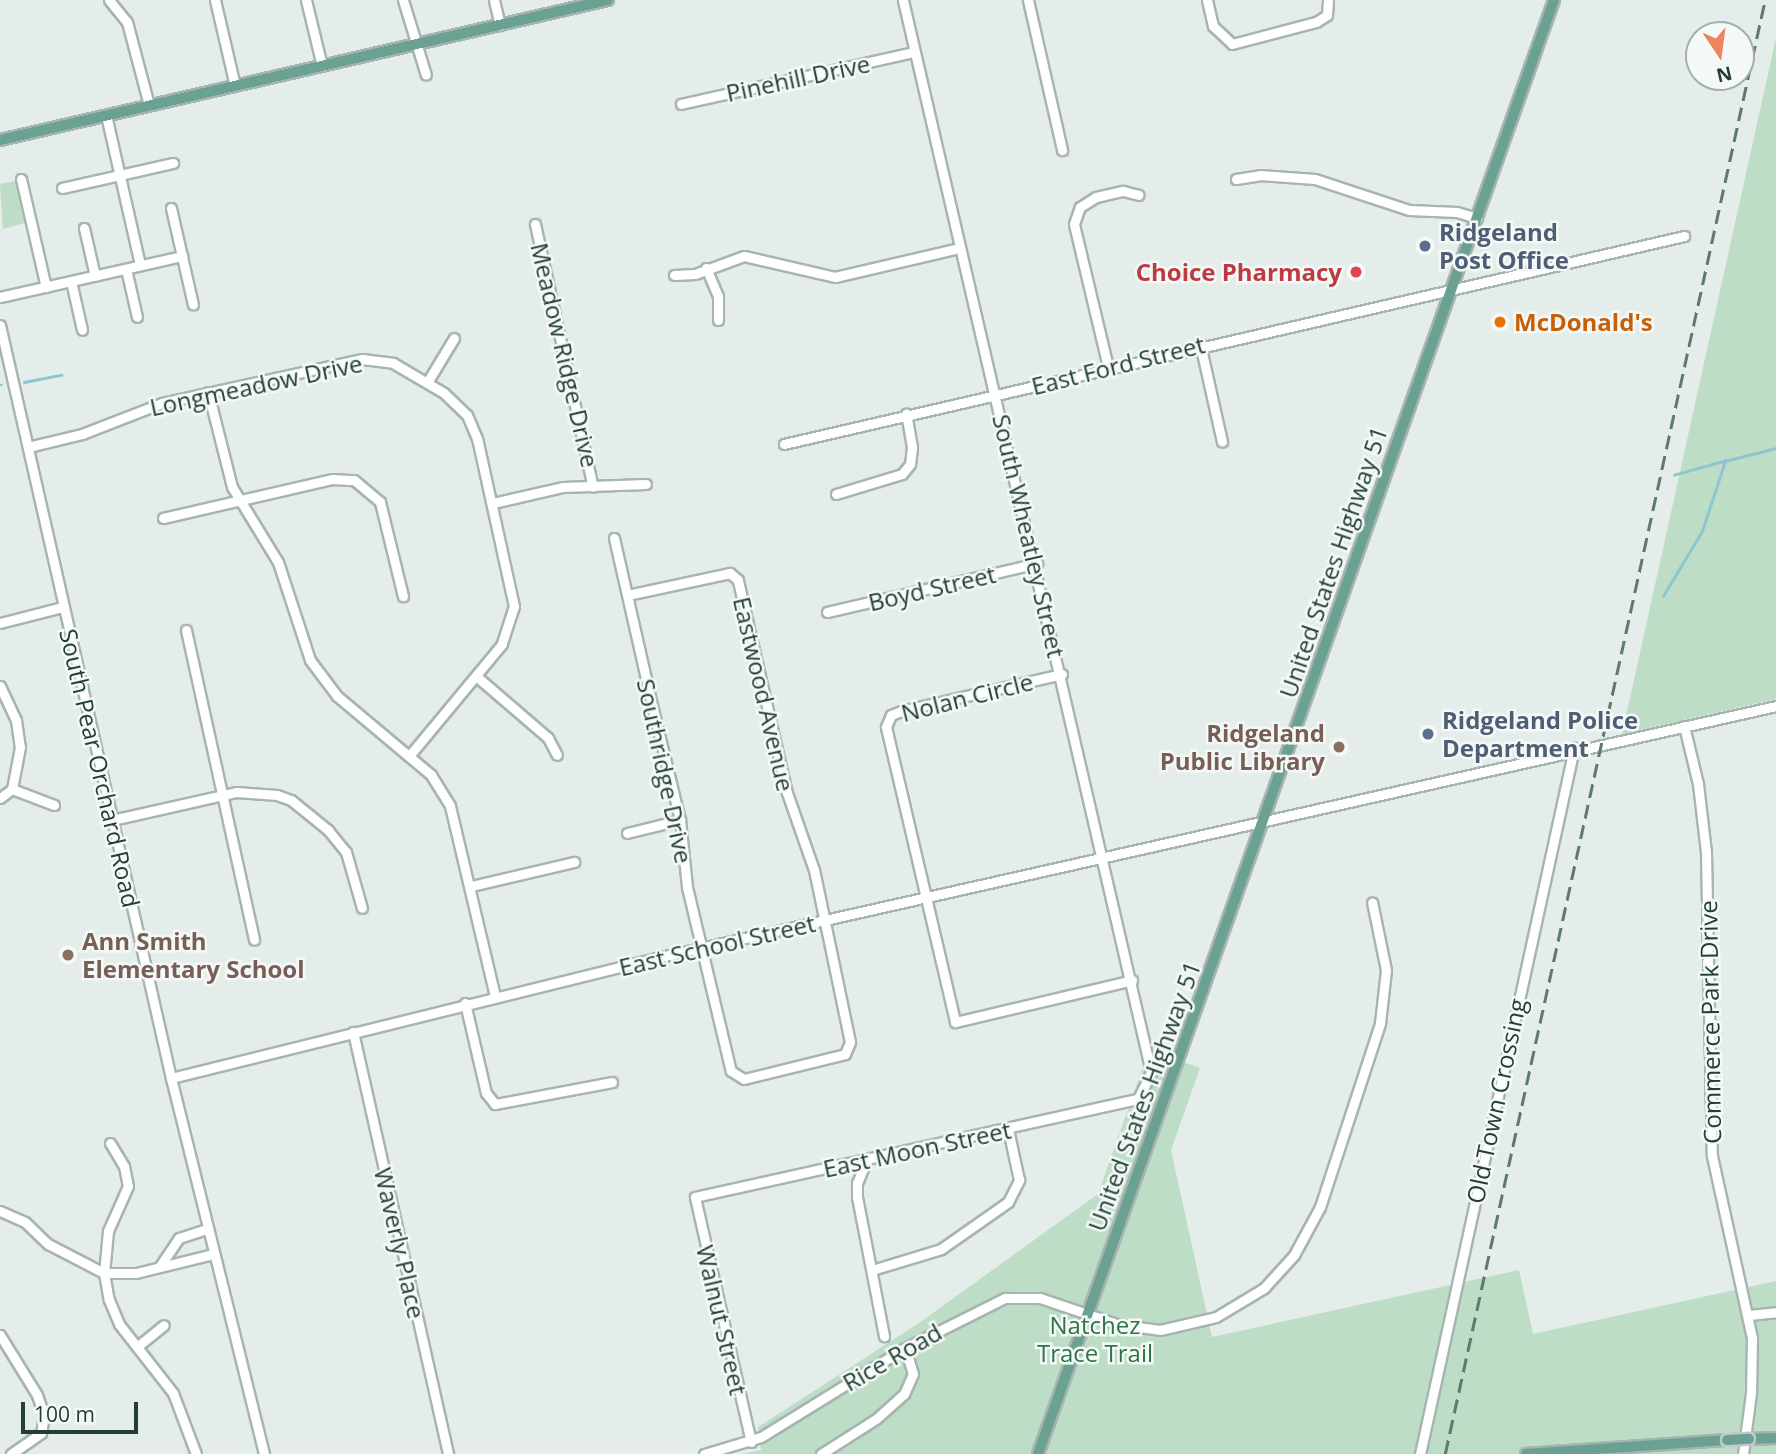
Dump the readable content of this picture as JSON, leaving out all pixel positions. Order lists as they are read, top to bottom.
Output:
{
  "streets": {
    "main road": ["United States Highway 51"],
    "street": [
      "Pinehill Drive",
      "Meadow Ridge Drive",
      "East Ford Street",
      "Longmeadow Drive",
      "South Wheatley Street",
      "Boyd Street",
      "Eastwood Avenue",
      "Nolan Circle",
      "South Pear Orchard Road",
      "Southridge Drive",
      "East School Street",
      "Commerce Park Drive",
      "Old Town Crossing",
      "East Moon Street",
      "Waverly Place",
      "Walnut Street",
      "Rice Road"
    ]
  },
  "crossings": [
    ["Pinehill Drive", "South Wheatley Street"],
    ["East Ford Street", "South Wheatley Street"],
    ["East Ford Street", "United States Highway 51"],
    ["Longmeadow Drive", "South Pear Orchard Road"],
    ["South Wheatley Street", "Boyd Street"],
    ["South Wheatley Street", "Nolan Circle"],
    ["South Wheatley Street", "East School Street"],
    ["South Wheatley Street", "East Moon Street"],
    ["United States Highway 51", "East School Street"],
    ["United States Highway 51", "Rice Road"],
    ["Eastwood Avenue", "Southridge Drive"],
    ["Eastwood Avenue", "East School Street"],
    ["Nolan Circle", "East School Street"],
    ["South Pear Orchard Road", "East School Street"],
    ["Southridge Drive", "East School Street"],
    ["East School Street", "Commerce Park Drive"],
    ["East School Street", "Old Town Crossing"],
    ["East School Street", "Waverly Place"],
    ["East Moon Street", "Walnut Street"],
    ["Walnut Street", "Rice Road"]
  ],
  "parks": ["Natchez Trace Trail"],
  "places": [
    "Ridgeland Post Office",
    "Choice Pharmacy",
    "McDonald's",
    "Ridgeland Police Department",
    "Ridgeland Public Library",
    "Ann Smith Elementary School"
  ],
  "scale_bar": "100 m",
  "north": "bottom"
}
